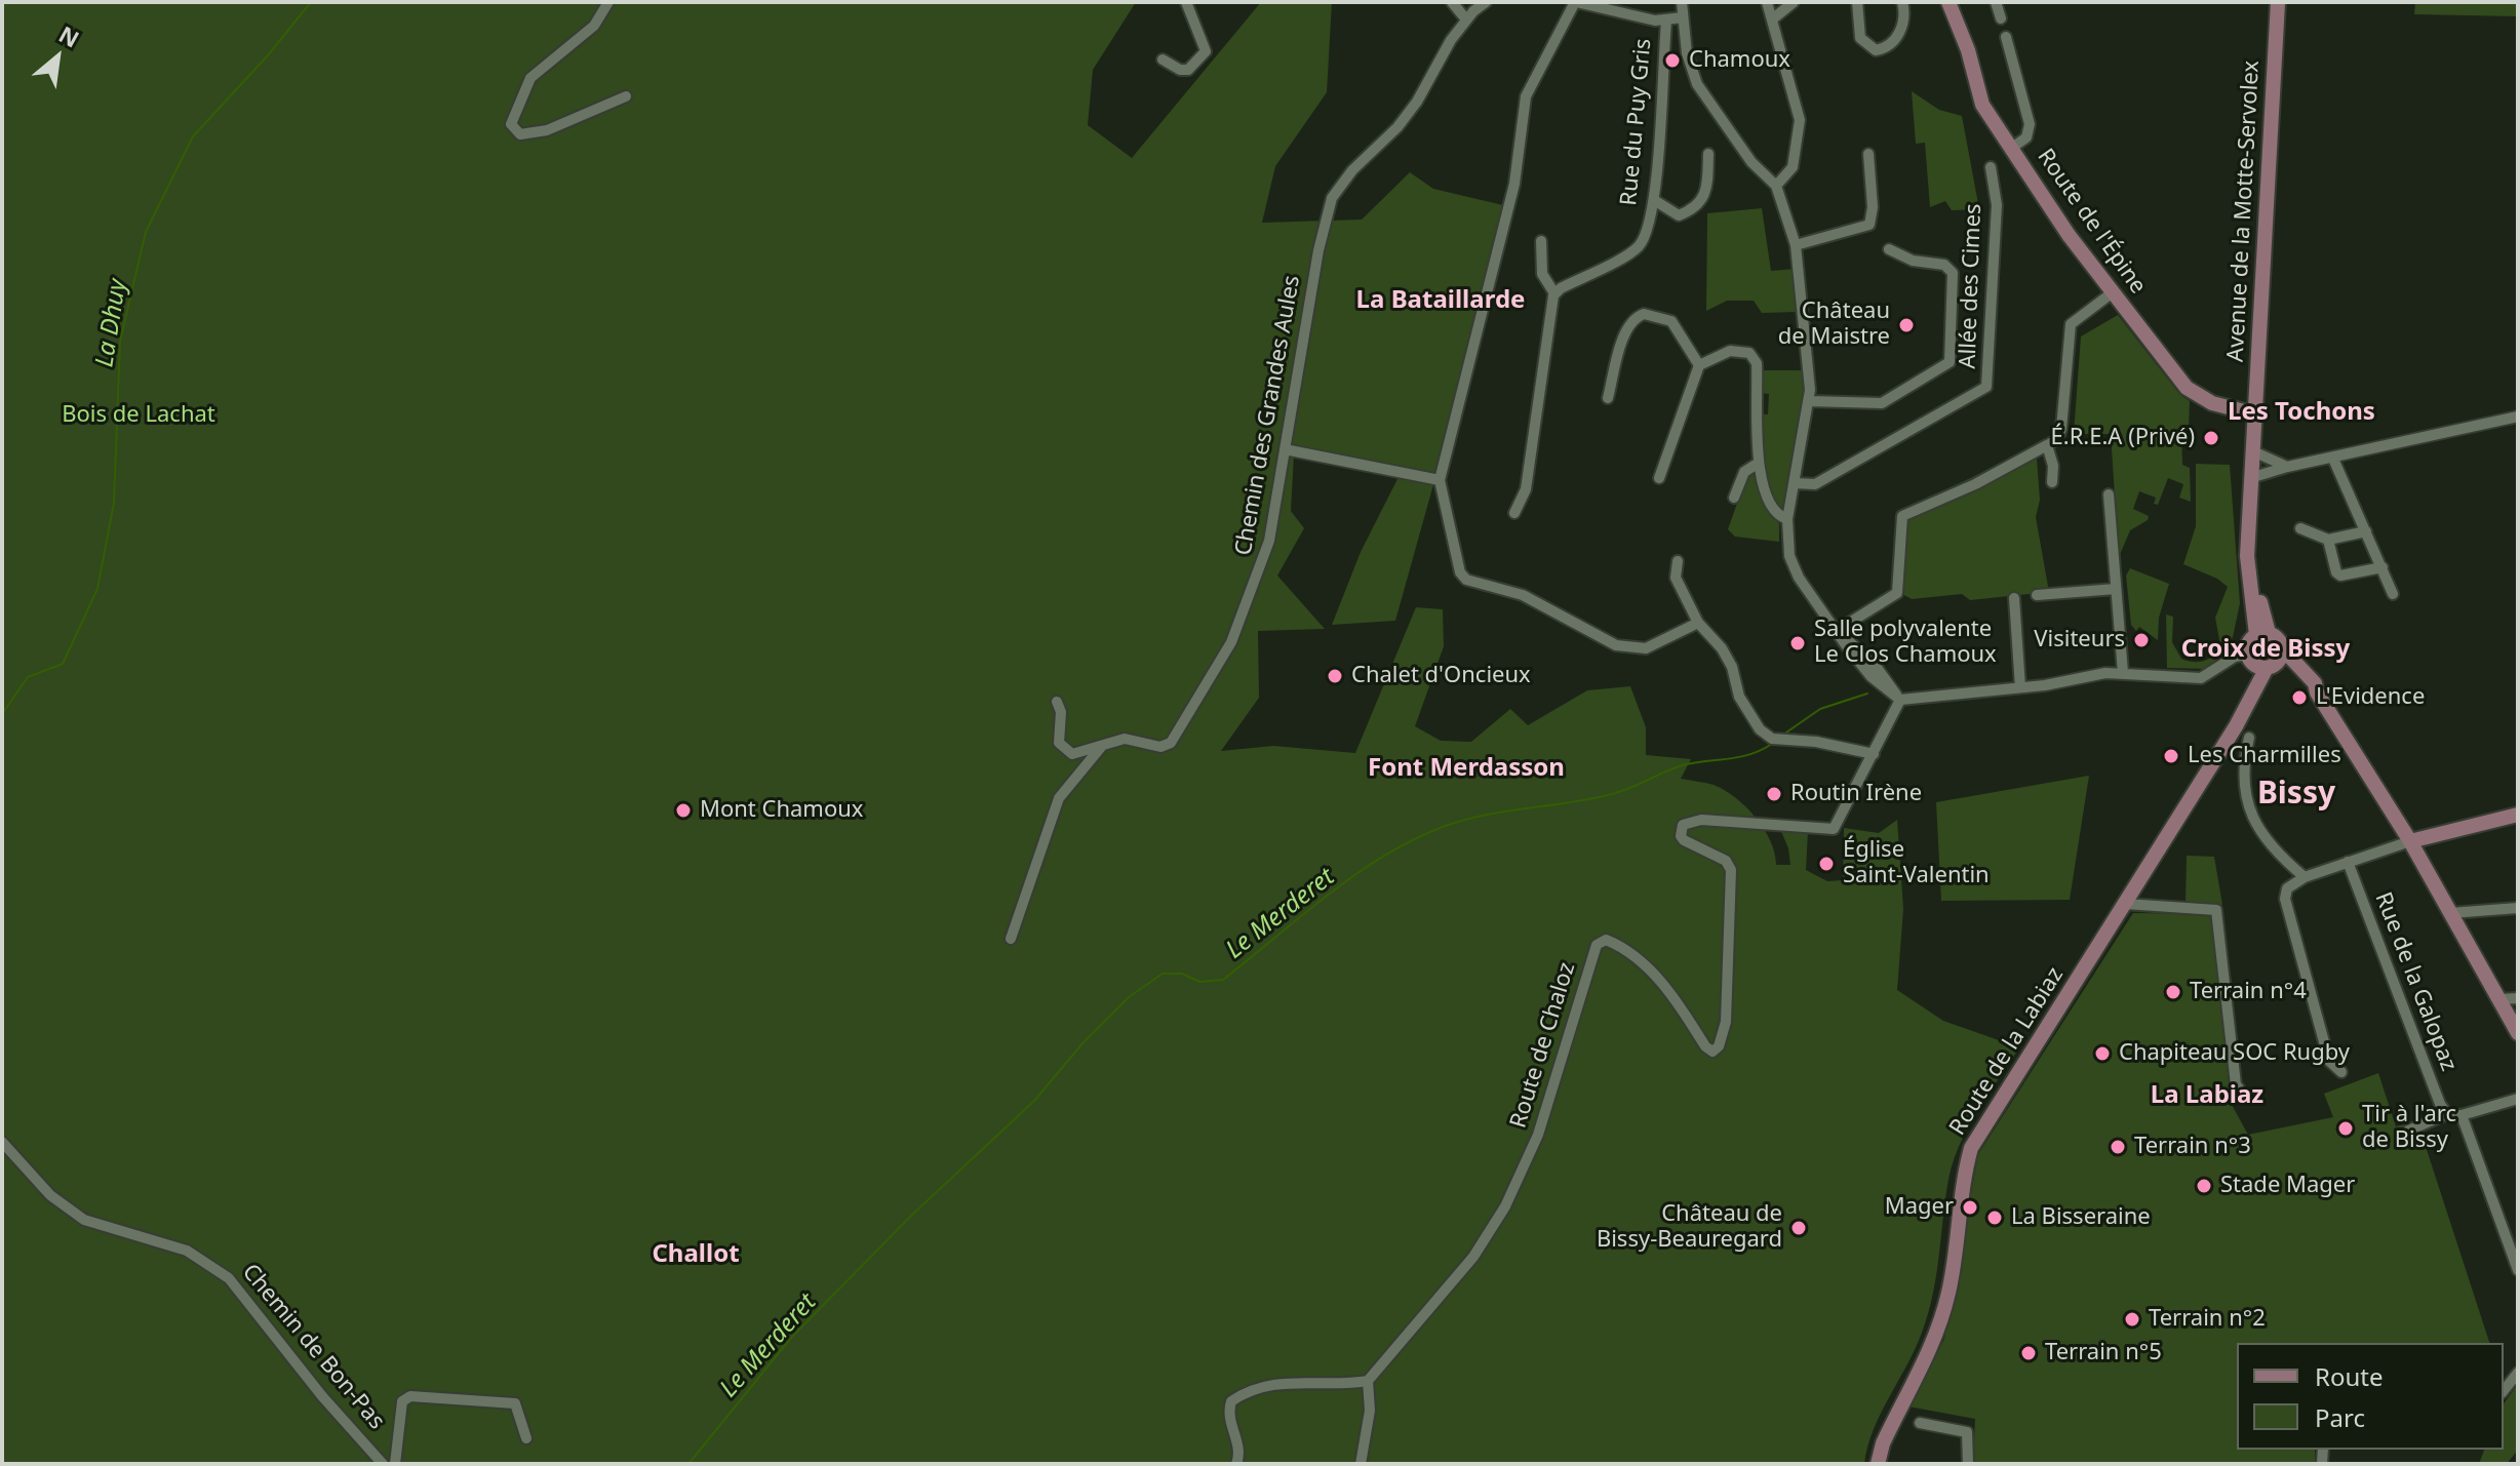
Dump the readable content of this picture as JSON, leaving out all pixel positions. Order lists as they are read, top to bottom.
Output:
{
  "streets": {
    "main road": ["Avenue de la Motte-Servolex", "Route de l'Épine", "Route de la Labiaz"],
    "street": [
      "Rue du Puy Gris",
      "Allée des Cimes",
      "Chemin des Grandes Aules",
      "Rue de la Galopaz",
      "Route de Chaloz",
      "Chemin de Bon-Pas"
    ]
  },
  "crossings": [
    ["Avenue de la Motte-Servolex", "Route de l'Épine"],
    ["Avenue de la Motte-Servolex", "Route de la Labiaz"]
  ],
  "districts": [
    "La Bataillarde",
    "Les Tochons",
    "Croix de Bissy",
    "Font Merdasson",
    "Bissy",
    "La Labiaz",
    "Challot"
  ],
  "water": ["La Dhuy", "Le Merderet"],
  "parks": ["Bois de Lachat"],
  "places": [
    "Chamoux",
    "Château de Maistre",
    "É.R.E.A (Privé)",
    "Visiteurs",
    "Salle polyvalente Le Clos Chamoux",
    "Chalet d'Oncieux",
    "L'Evidence",
    "Les Charmilles",
    "Routin Irène",
    "Mont Chamoux",
    "Église Saint-Valentin",
    "Terrain n°4",
    "Chapiteau SOC Rugby",
    "Tir à l'arc de Bissy",
    "Terrain n°3",
    "Stade Mager",
    "Mager",
    "La Bisseraine",
    "Château de Bissy-Beauregard",
    "Terrain n°2",
    "Terrain n°5"
  ],
  "legend": ["Route", "Parc"],
  "north": "top right"
}
